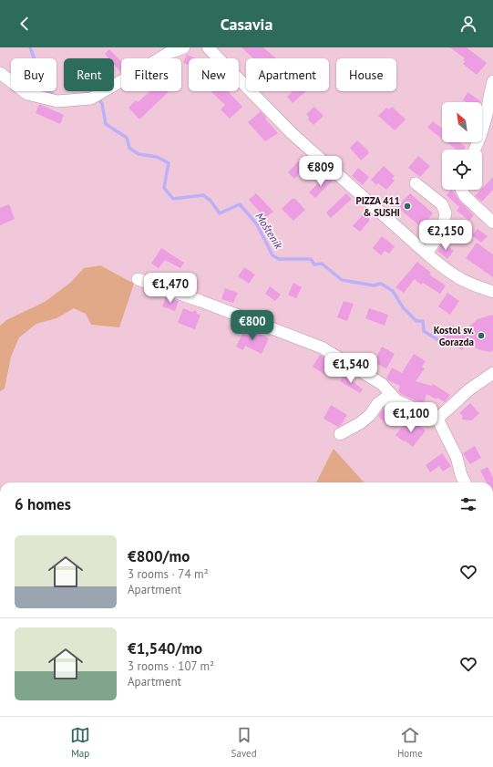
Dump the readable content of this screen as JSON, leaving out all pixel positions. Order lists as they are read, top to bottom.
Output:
{
  "water": ["Mošteník"],
  "places": ["PIZZA 411 & SUSHI", "Kostol sv. Gorazda"],
  "north": "top left",
  "page": {
    "header": "Casavia",
    "chip": [
      "Buy",
      "Rent",
      "Filters",
      "New",
      "Apartment",
      "House"
    ],
    "price": [
      "€809",
      "€2,150",
      "€1,470",
      "€800",
      "€1,540",
      "€1,100"
    ],
    "heading": "6 homes",
    "list": [
      {
        "name": "€800/mo",
        "note": "3 rooms · 74 m² · Apartment"
      },
      {
        "name": "€1,540/mo",
        "note": "3 rooms · 107 m² · Apartment"
      }
    ],
    "tabs": ["Map", "Saved", "Home"]
  }
}
